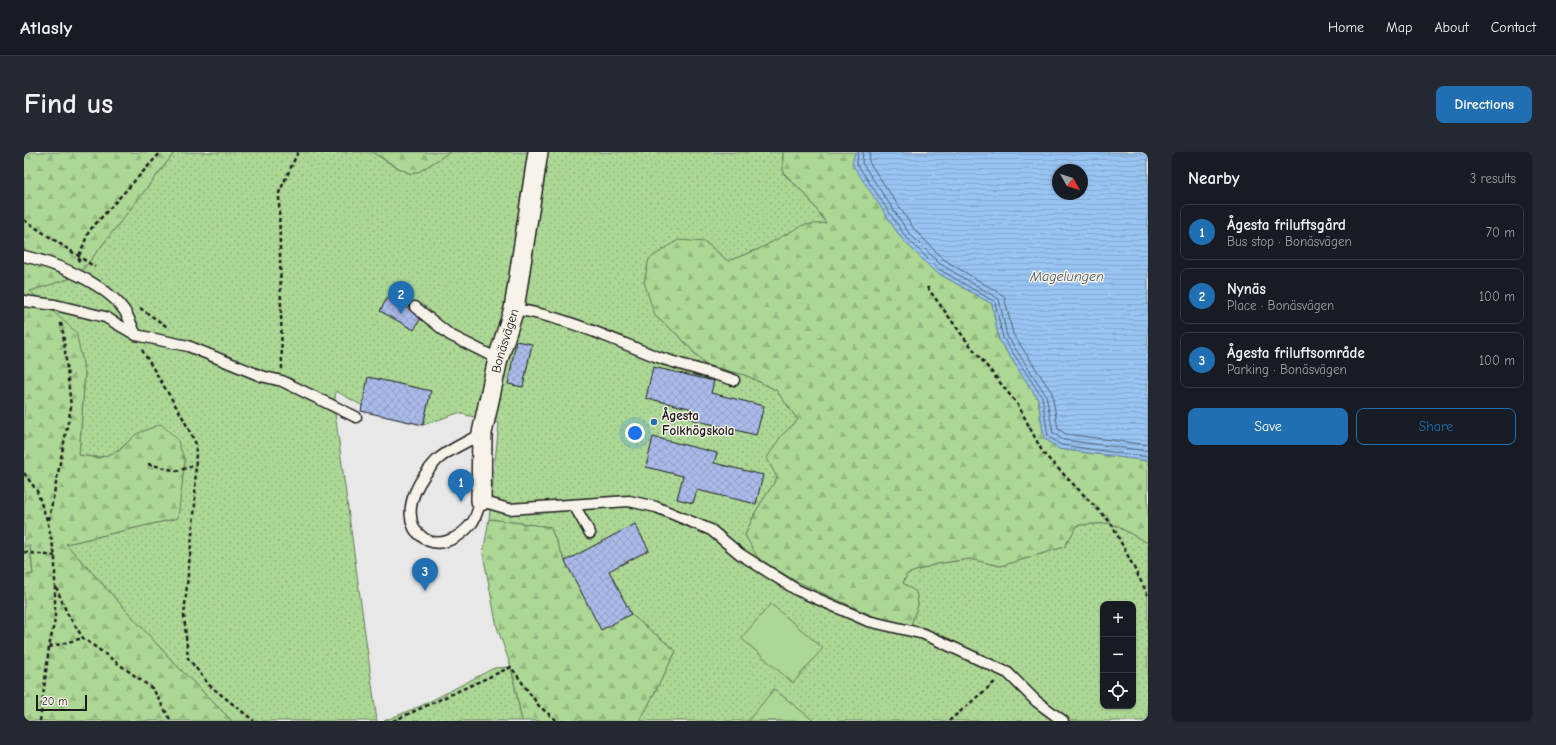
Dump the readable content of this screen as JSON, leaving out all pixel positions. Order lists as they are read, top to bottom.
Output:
{
  "streets": {
    "street": ["Bonäsvägen"]
  },
  "water": ["Magelungen"],
  "places": ["Ågesta Folkhögskola"],
  "scale_bar": "20 m",
  "north": "bottom right",
  "page": {
    "header": "Atlasly",
    "nav": [
      "Home",
      "Map",
      "About",
      "Contact"
    ],
    "buttons": [
      "Directions",
      ["Save", "Share"]
    ],
    "title": "Find us",
    "heading": ["Nearby", "3 results"],
    "list": [
      {
        "mark": "1",
        "name": "Ågesta friluftsgård",
        "note": "Bus stop · Bonäsvägen",
        "value": "70 m"
      },
      {
        "mark": "2",
        "name": "Nynäs",
        "note": "Place · Bonäsvägen",
        "value": "100 m"
      },
      {
        "mark": "3",
        "name": "Ågesta friluftsområde",
        "note": "Parking · Bonäsvägen",
        "value": "100 m"
      }
    ],
    "pins": ["2", "1", "3"],
    "map_buttons": ["+", "−"],
    "scale": "20 m"
  }
}
